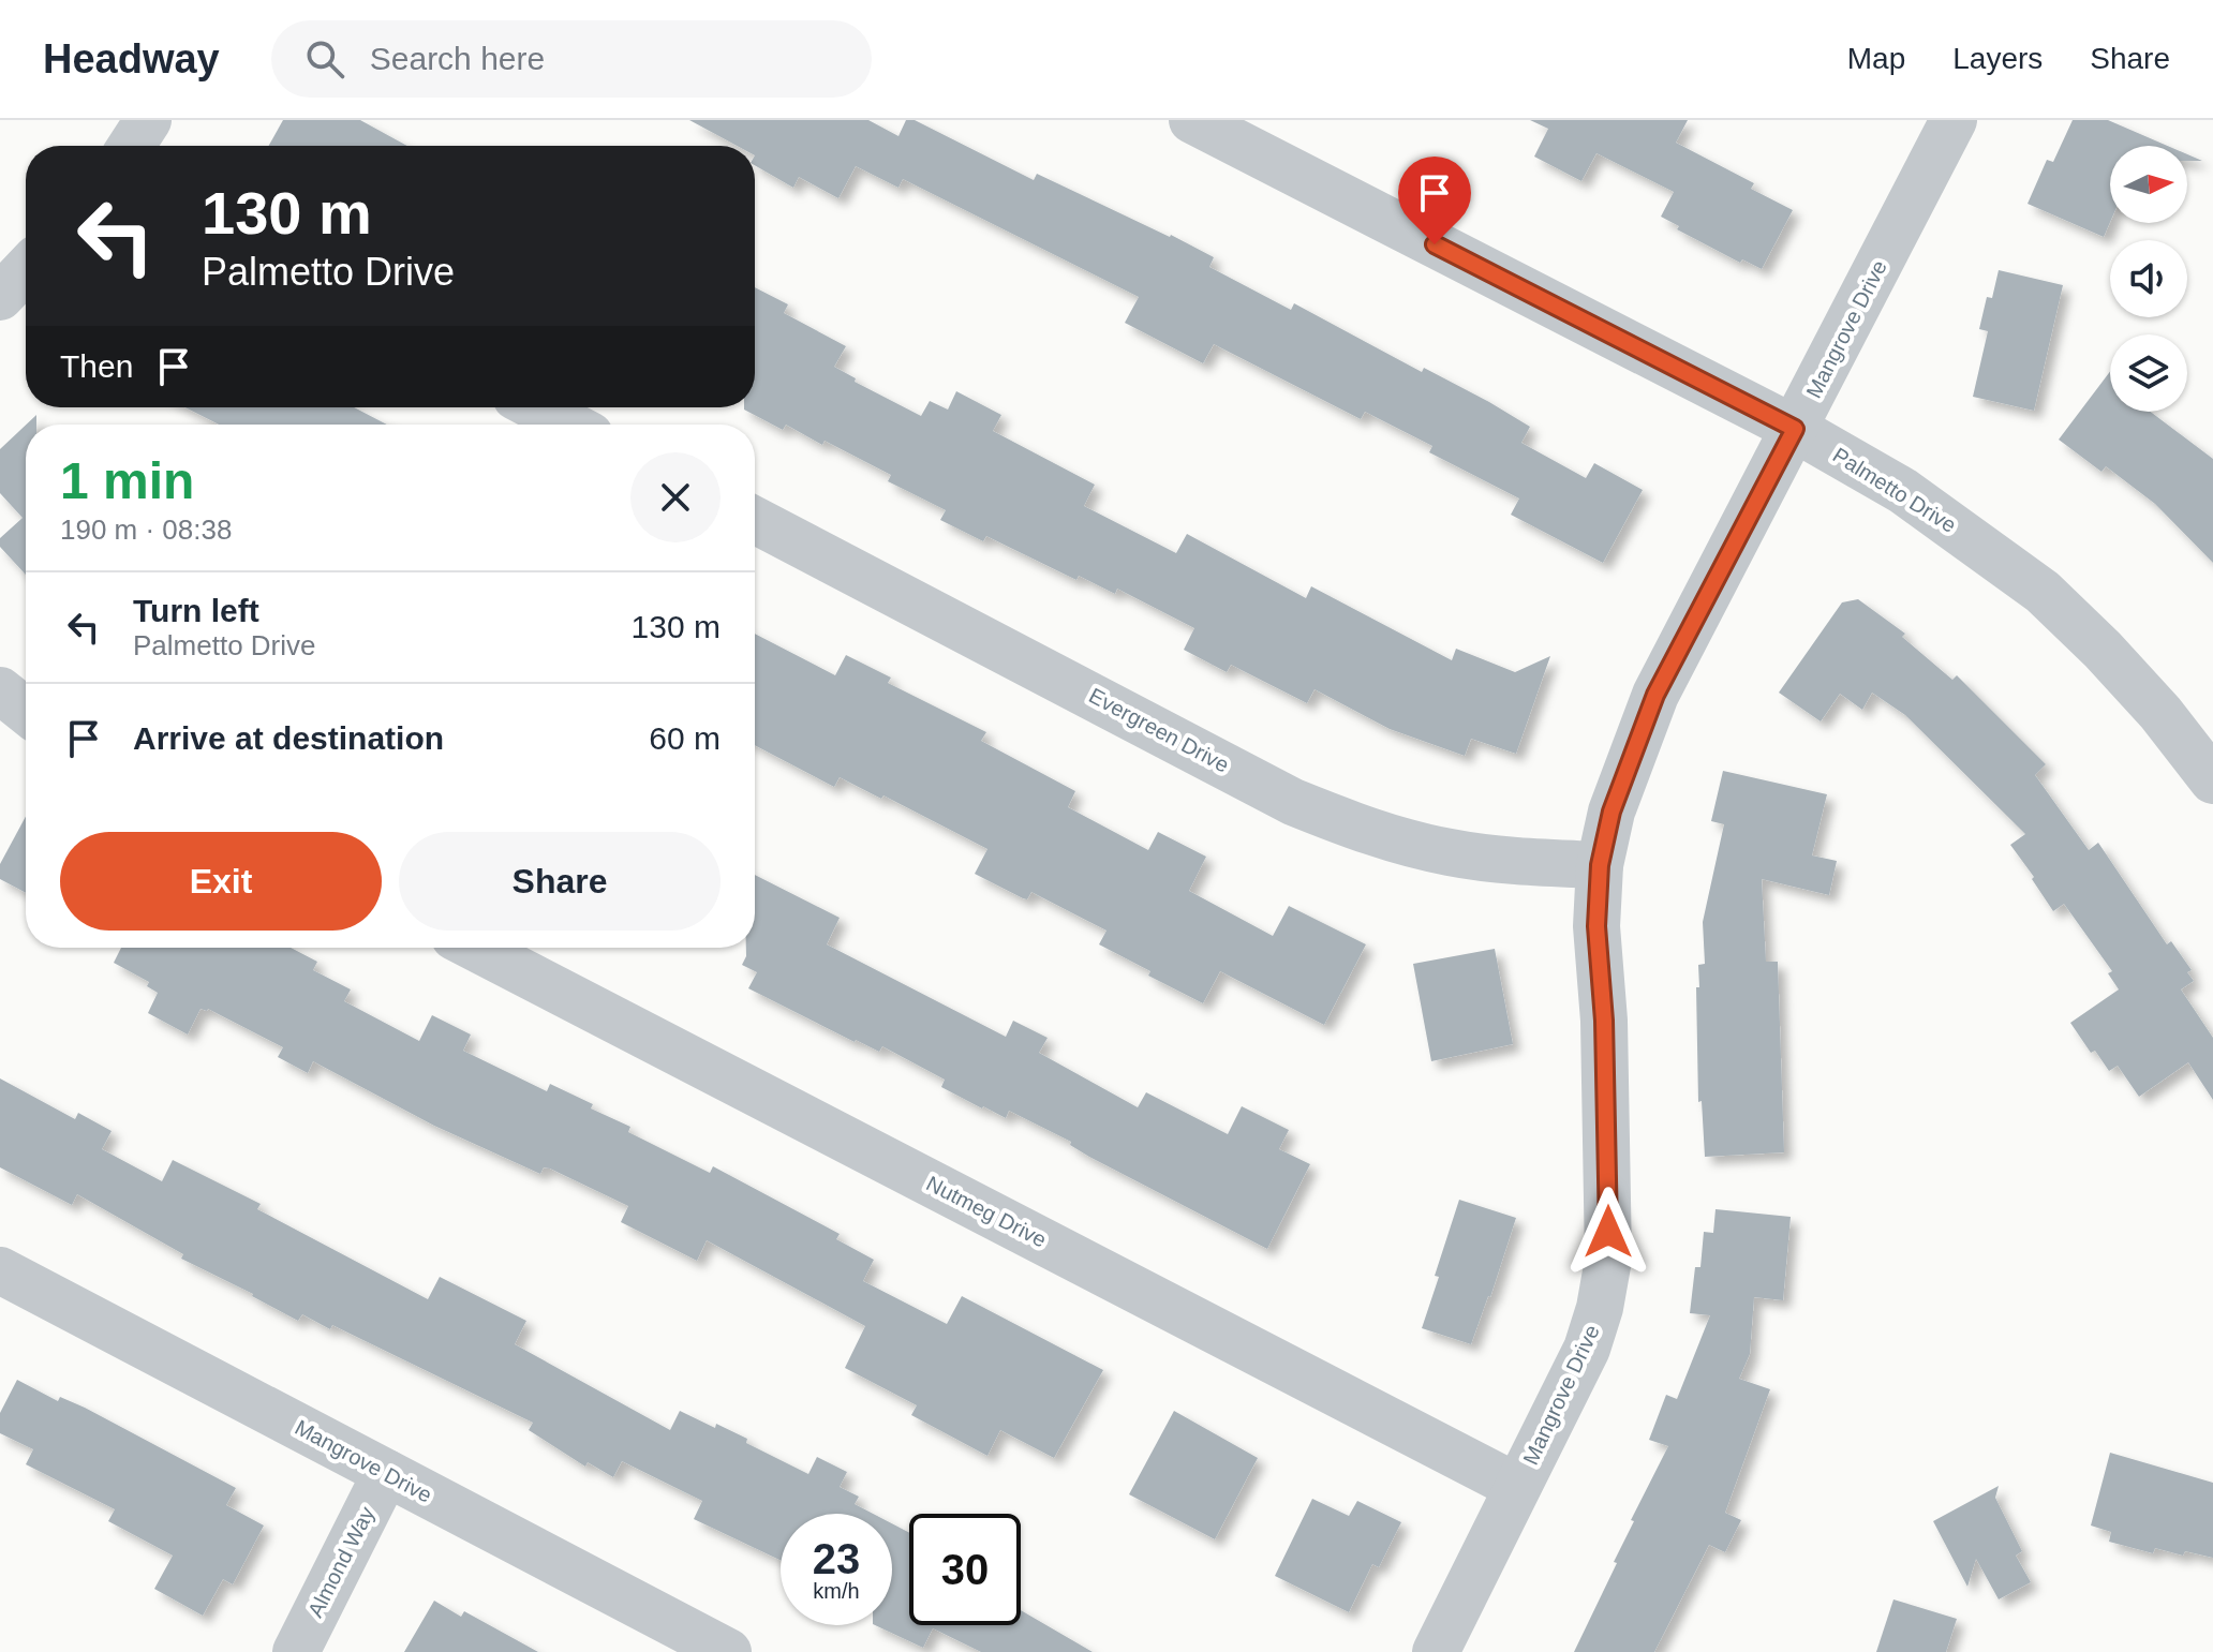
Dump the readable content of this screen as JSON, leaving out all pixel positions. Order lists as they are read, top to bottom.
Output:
{
  "streets": {
    "street": [
      "Mangrove Drive",
      "Palmetto Drive",
      "Evergreen Drive",
      "Nutmeg Drive",
      "Almond Way"
    ]
  },
  "crossings": [
    ["Mangrove Drive", "Palmetto Drive"],
    ["Mangrove Drive", "Evergreen Drive"],
    ["Mangrove Drive", "Nutmeg Drive"],
    ["Mangrove Drive", "Almond Way"]
  ],
  "north": "right",
  "page": {
    "header": "Headway",
    "search": "Search here",
    "nav": ["Map", "Layers", "Share"],
    "turn": ["130 m", "Palmetto Drive"],
    "then": "Then",
    "heading": ["1 min", "190 m · 08:38"],
    "list": [
      {
        "name": "Turn left",
        "note": "Palmetto Drive",
        "value": "130 m"
      },
      {
        "name": "Arrive at destination",
        "value": "60 m"
      }
    ],
    "buttons": ["Exit", "Share"],
    "speed": "23 km/h",
    "limit": "30"
  }
}
